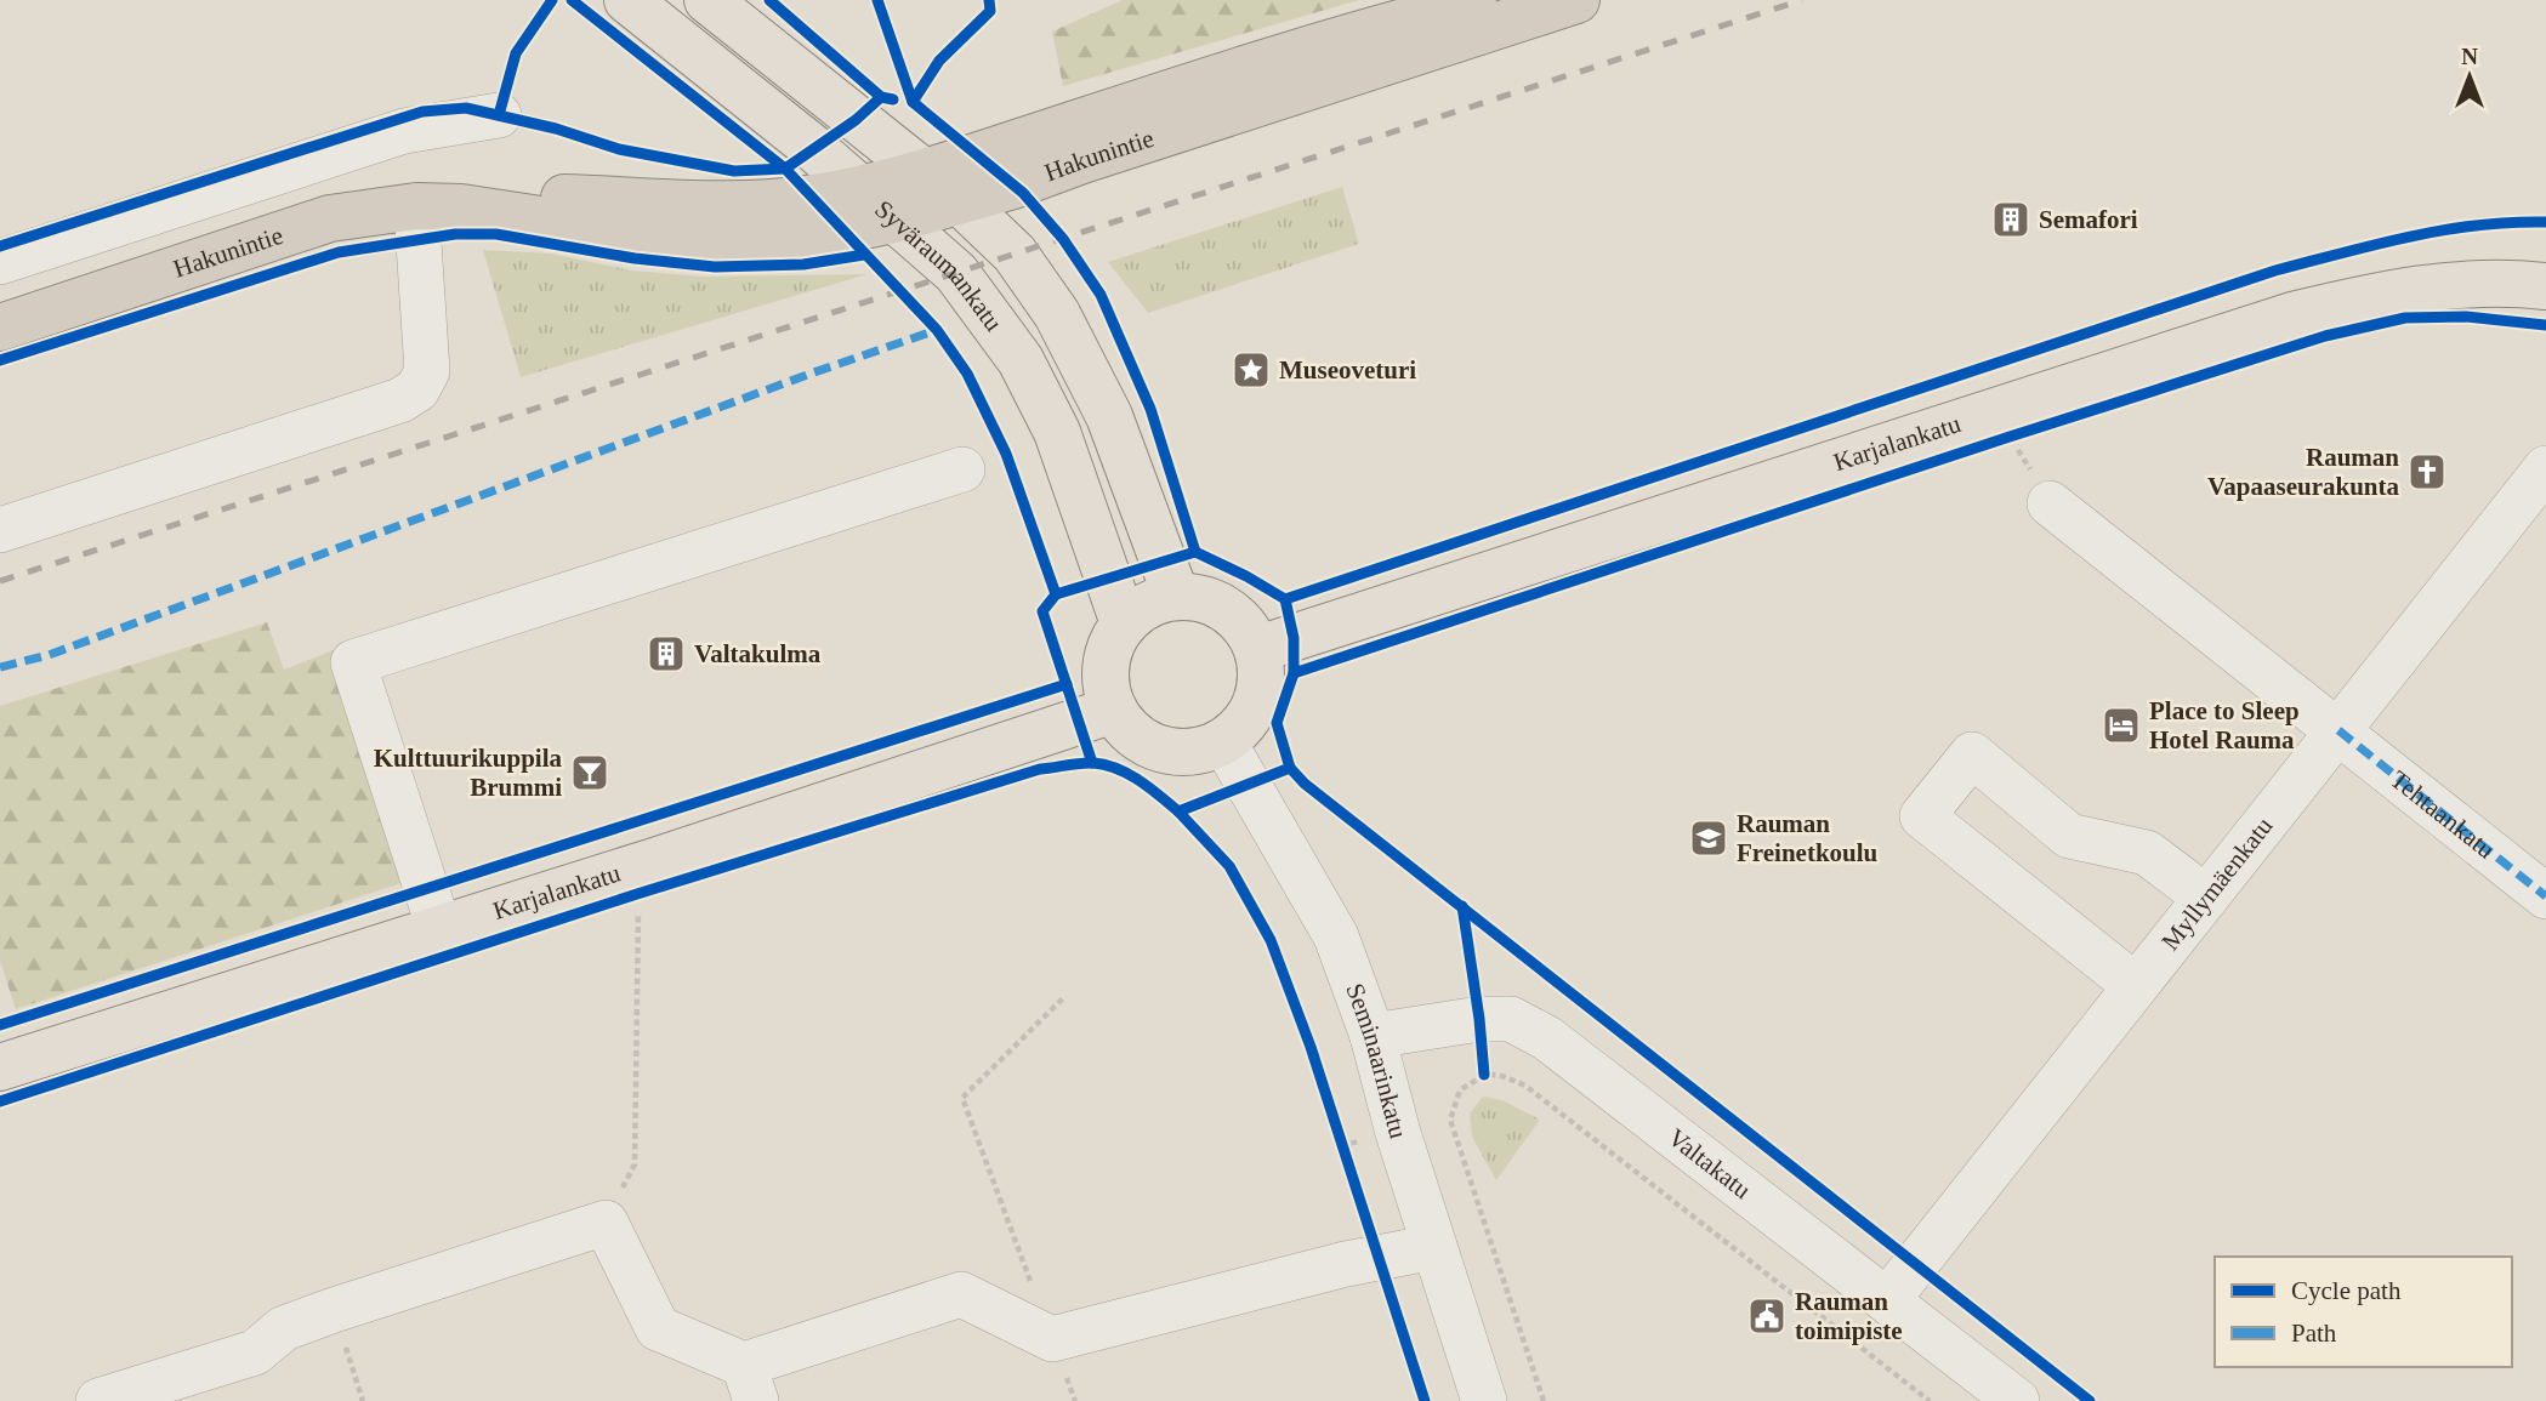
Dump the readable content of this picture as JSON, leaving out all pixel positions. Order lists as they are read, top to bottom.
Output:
{
  "streets": {
    "highway": ["Hakunintie"],
    "main road": ["Syväraumankatu", "Karjalankatu"],
    "street": [
      "Tehtaankatu",
      "Myllymäenkatu",
      "Seminaarinkatu",
      "Valtakatu"
    ]
  },
  "crossings": [
    ["Hakunintie", "Syväraumankatu"],
    ["Syväraumankatu", "Karjalankatu"],
    ["Syväraumankatu", "Seminaarinkatu"],
    ["Karjalankatu", "Seminaarinkatu"],
    ["Tehtaankatu", "Myllymäenkatu"],
    ["Myllymäenkatu", "Valtakatu"],
    ["Seminaarinkatu", "Valtakatu"]
  ],
  "places": {
    "building": ["Semafori", "Valtakulma"],
    "place": ["Museoveturi"],
    "church": ["Rauman Vapaaseurakunta"],
    "hotel": ["Place to Sleep Hotel Rauma"],
    "bar": ["Kulttuurikuppila Brummi"],
    "school or university": ["Rauman Freinetkoulu"],
    "public building": ["Rauman toimipiste"]
  },
  "legend": ["Cycle path", "Path"],
  "north": "top"
}
